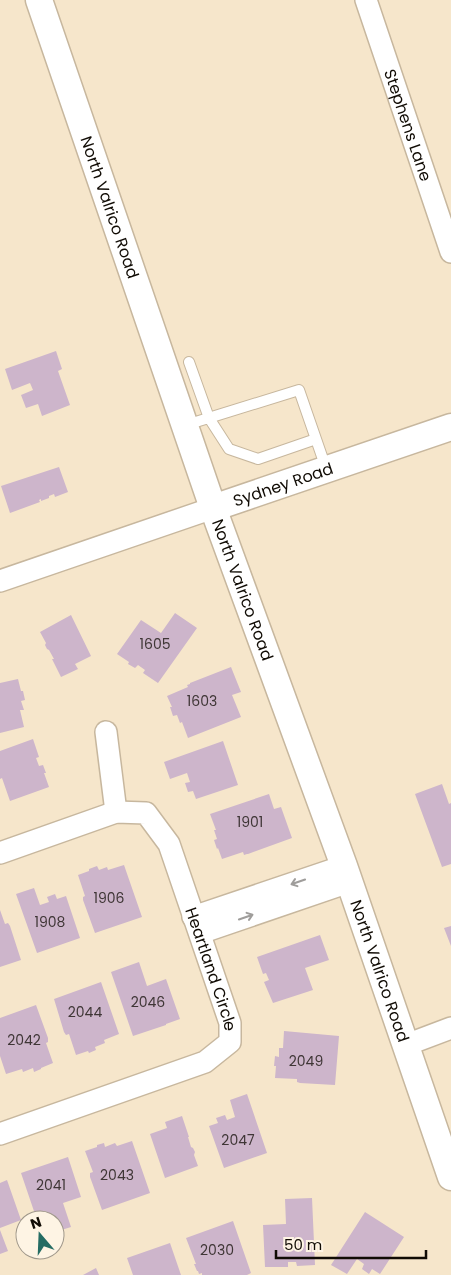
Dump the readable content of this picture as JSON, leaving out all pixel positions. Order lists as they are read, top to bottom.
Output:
{
  "streets": {
    "street": [
      "Stephens Lane",
      "North Valrico Road",
      "Sydney Road",
      "Heartland Circle"
    ]
  },
  "crossings": [
    ["North Valrico Road", "Sydney Road"]
  ],
  "house_numbers": [
    "1605",
    "1603",
    "1901",
    "1906",
    "1908",
    "2046",
    "2044",
    "2042",
    "2049",
    "2047",
    "2043",
    "2041",
    "2030"
  ],
  "scale_bar": "50 m",
  "north": "top"
}
